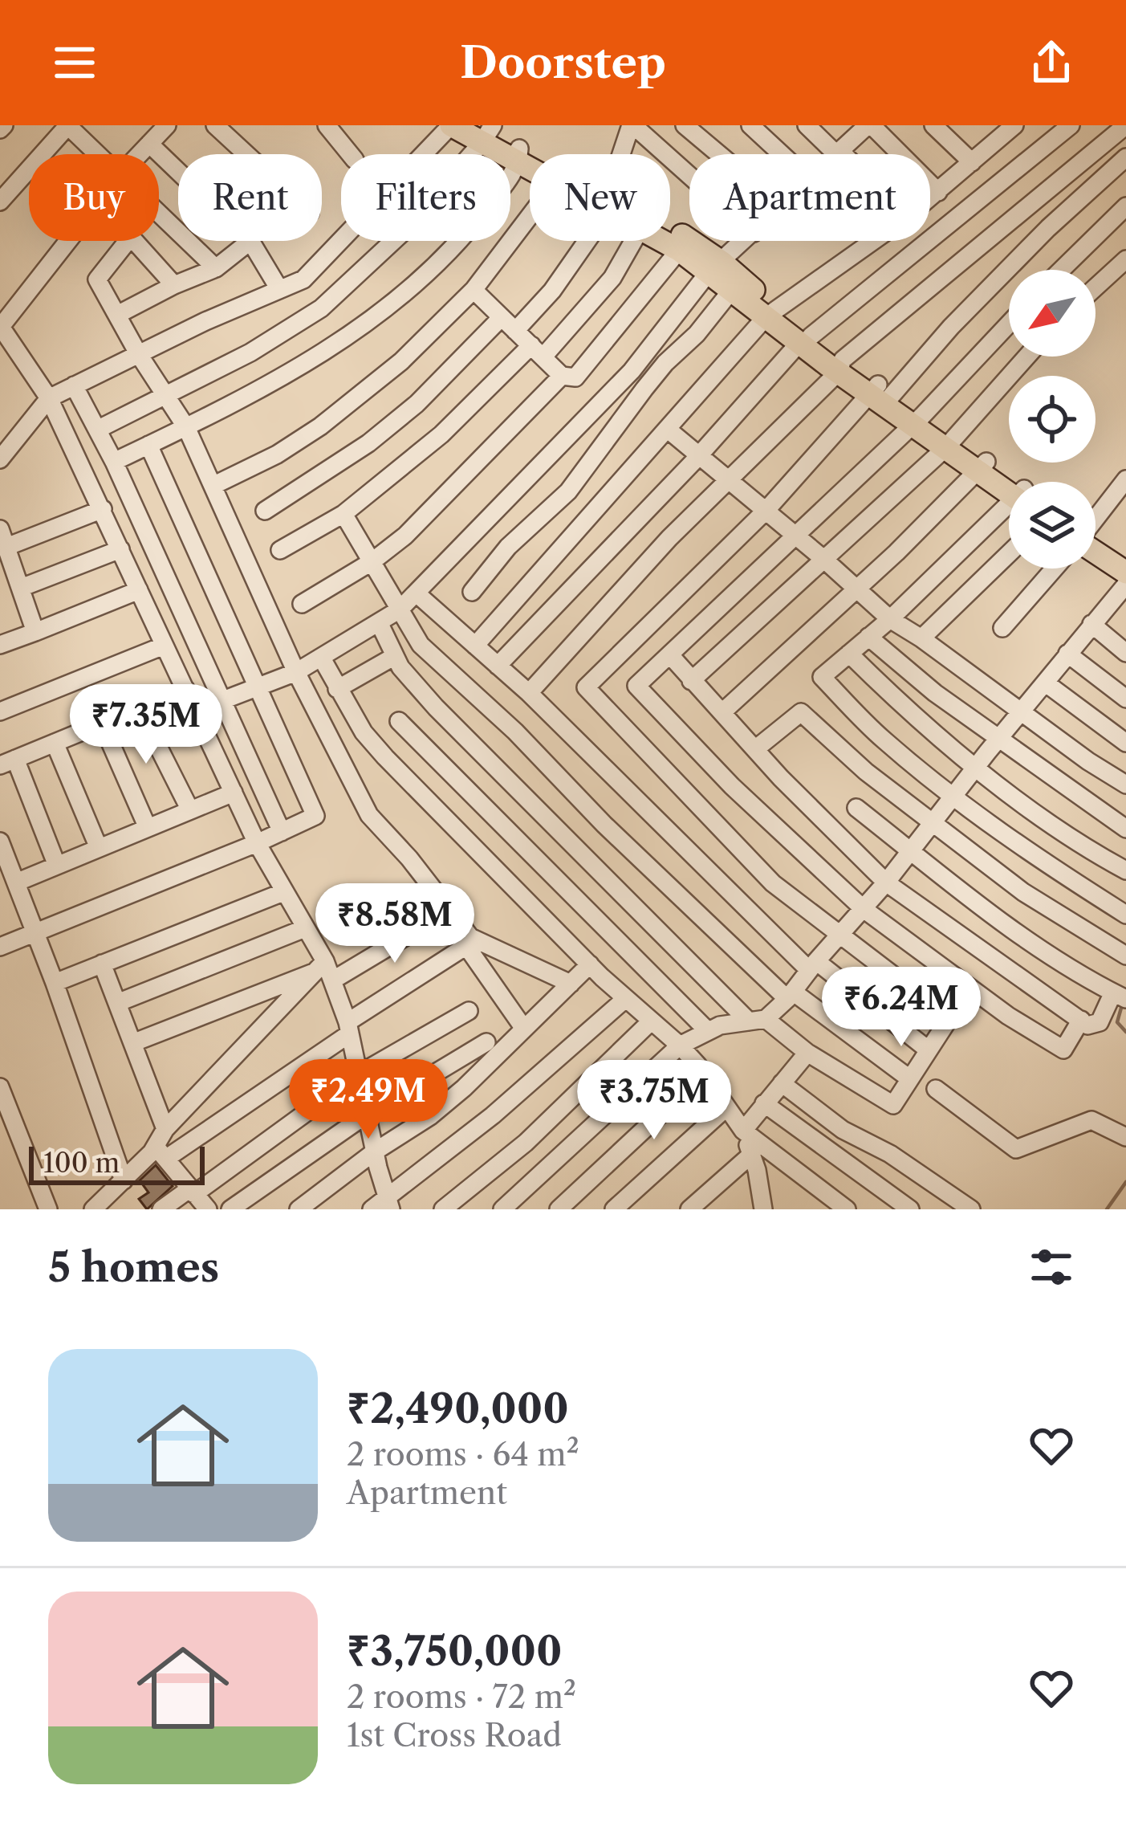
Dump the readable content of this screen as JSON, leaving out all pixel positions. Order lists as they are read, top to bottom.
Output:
{
  "scale_bar": "100 m",
  "north": "bottom left",
  "page": {
    "header": "Doorstep",
    "chip": [
      "Buy",
      "Rent",
      "Filters",
      "New",
      "Apartment"
    ],
    "price": [
      "₹7.35M",
      "₹8.58M",
      "₹6.24M",
      "₹2.49M",
      "₹3.75M"
    ],
    "scale": "100 m",
    "heading": "5 homes",
    "list": [
      {
        "name": "₹2,490,000",
        "note": "2 rooms · 64 m² · Apartment"
      },
      {
        "name": "₹3,750,000",
        "note": "2 rooms · 72 m² · 1st Cross Road"
      }
    ]
  }
}
